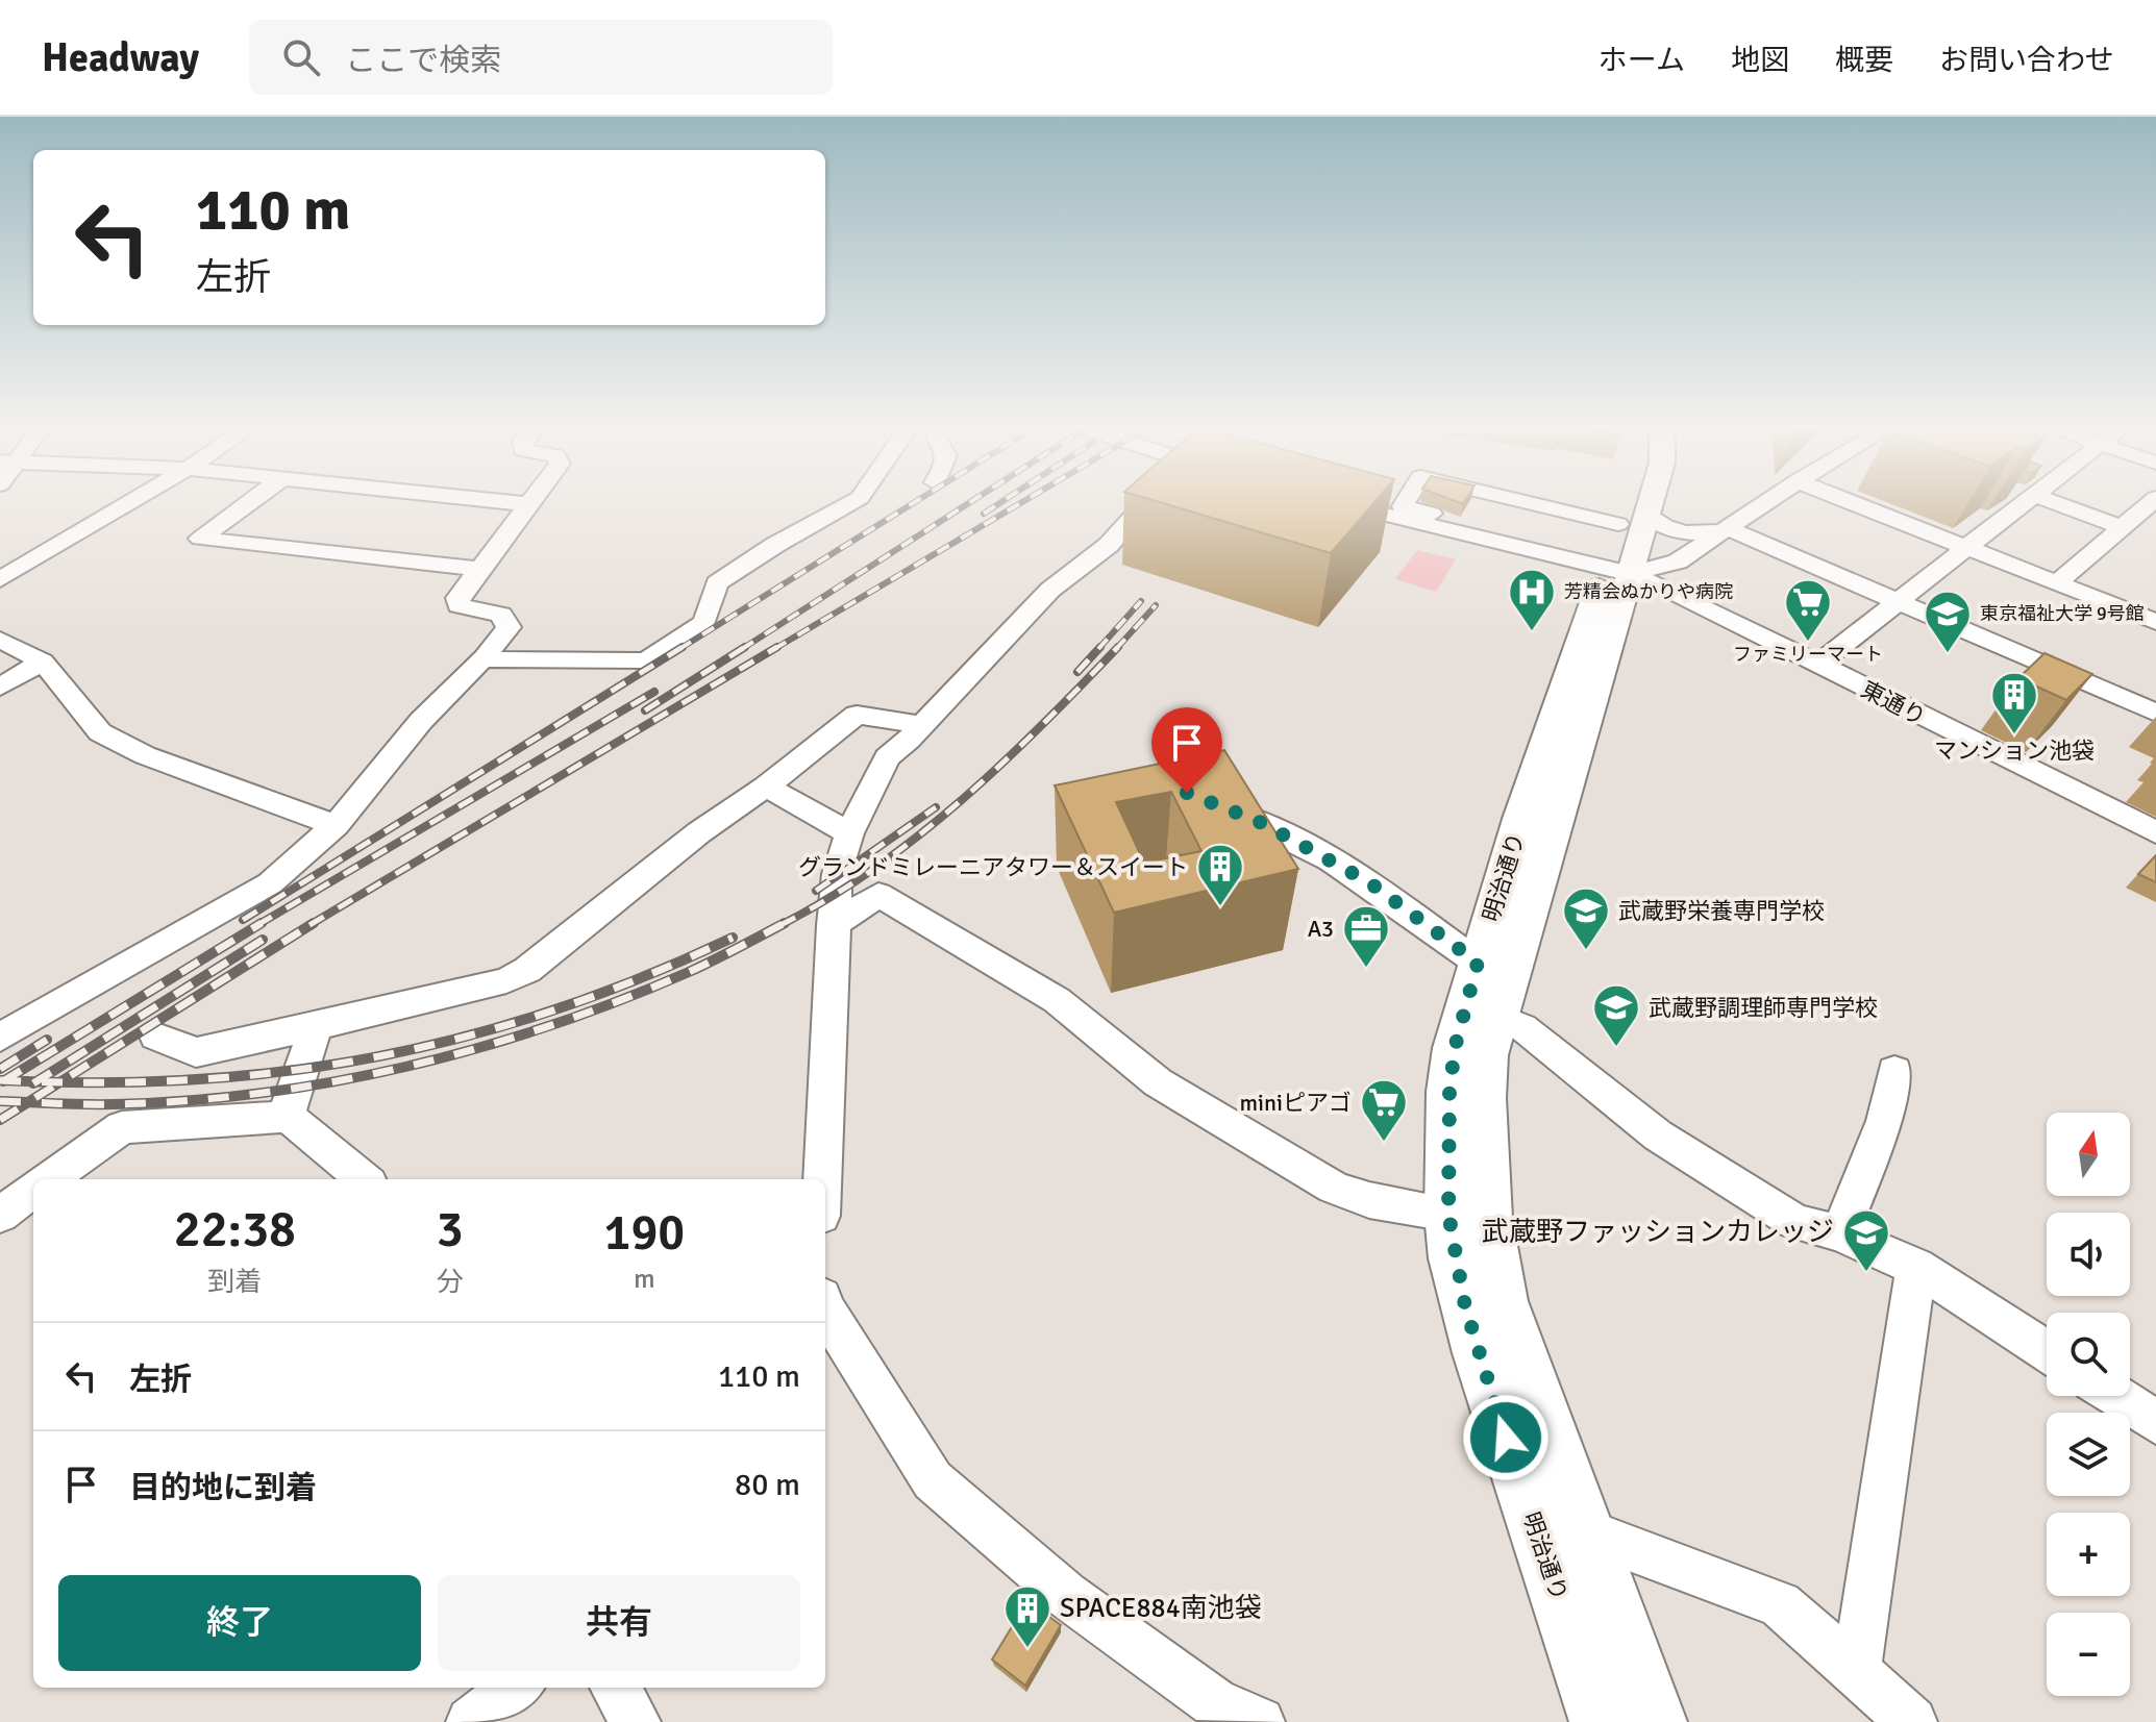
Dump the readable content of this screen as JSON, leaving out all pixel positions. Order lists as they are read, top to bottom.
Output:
{
  "streets": {
    "main road": ["明治通り"],
    "street": ["東通り"]
  },
  "crossings": [
    ["東通り", "明治通り"]
  ],
  "places": {
    "hospital": ["芳精会ぬかりや病院"],
    "supermarket": ["ファミリーマート", "miniピアゴ"],
    "school or university": [
      "東京福祉大学 9号館",
      "武蔵野栄養専門学校",
      "武蔵野調理師専門学校",
      "武蔵野ファッションカレッジ"
    ],
    "building": ["マンション池袋", "グランドミレーニアタワー＆スイート", "SPACE884南池袋"],
    "office": ["A3"]
  },
  "north": "top",
  "page": {
    "header": "Headway",
    "search": "ここで検索",
    "nav": [
      "ホーム",
      "地図",
      "概要",
      "お問い合わせ"
    ],
    "turn": ["110 m", "左折"],
    "map_buttons": ["+", "−"],
    "eta": [
      "22:38",
      "到着",
      "3",
      "分",
      "190",
      "m"
    ],
    "list": [
      {
        "name": "左折",
        "value": "110 m"
      },
      {
        "name": "目的地に到着",
        "value": "80 m"
      }
    ],
    "buttons": ["終了", "共有"]
  }
}
